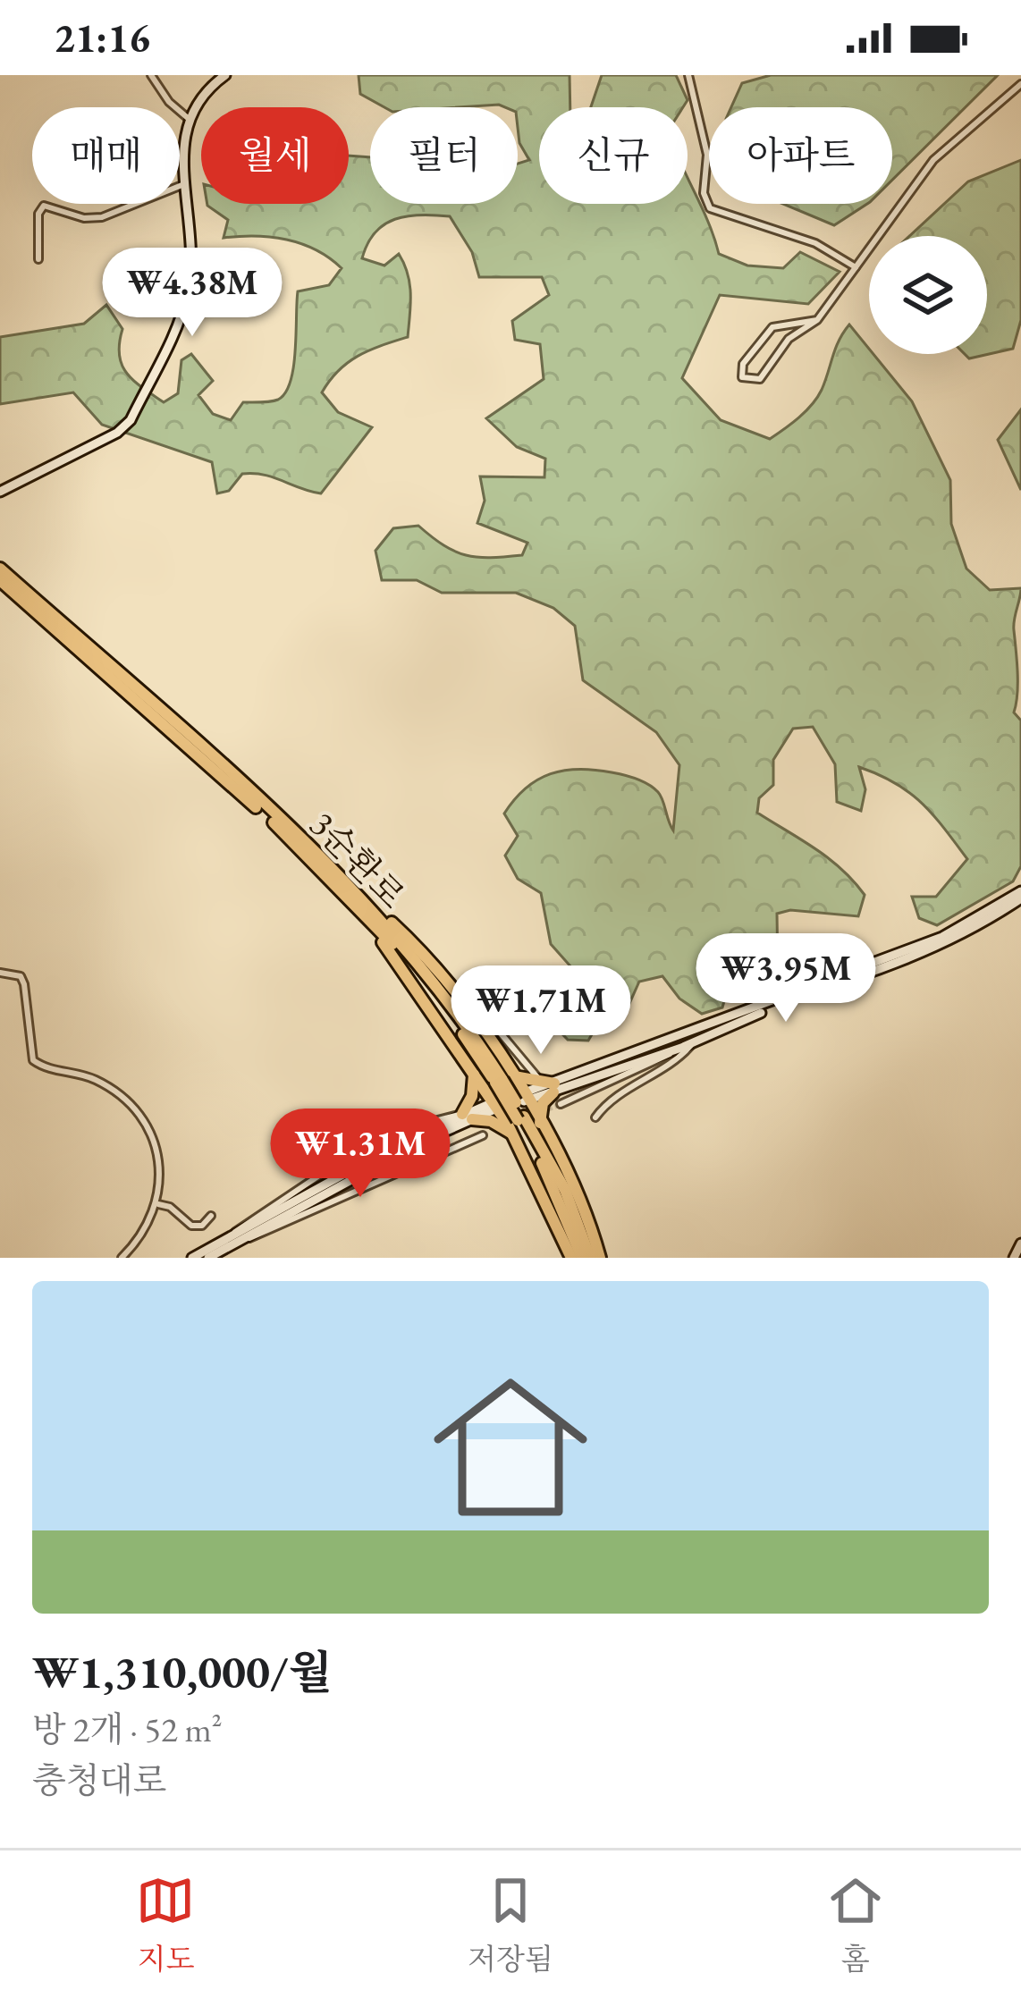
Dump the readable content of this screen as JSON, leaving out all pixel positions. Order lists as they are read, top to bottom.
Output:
{
  "streets": {
    "highway": ["3순환로"]
  },
  "page": {
    "status": "21:16",
    "chip": [
      "매매",
      "월세",
      "필터",
      "신규",
      "아파트"
    ],
    "price": [
      "₩4.38M",
      "₩3.95M",
      "₩1.71M",
      "₩1.31M"
    ],
    "list": [
      {
        "name": "₩1,310,000/월",
        "note": "방 2개 · 52 m² · 충청대로"
      }
    ],
    "tabs": ["지도", "저장됨", "홈"]
  }
}
